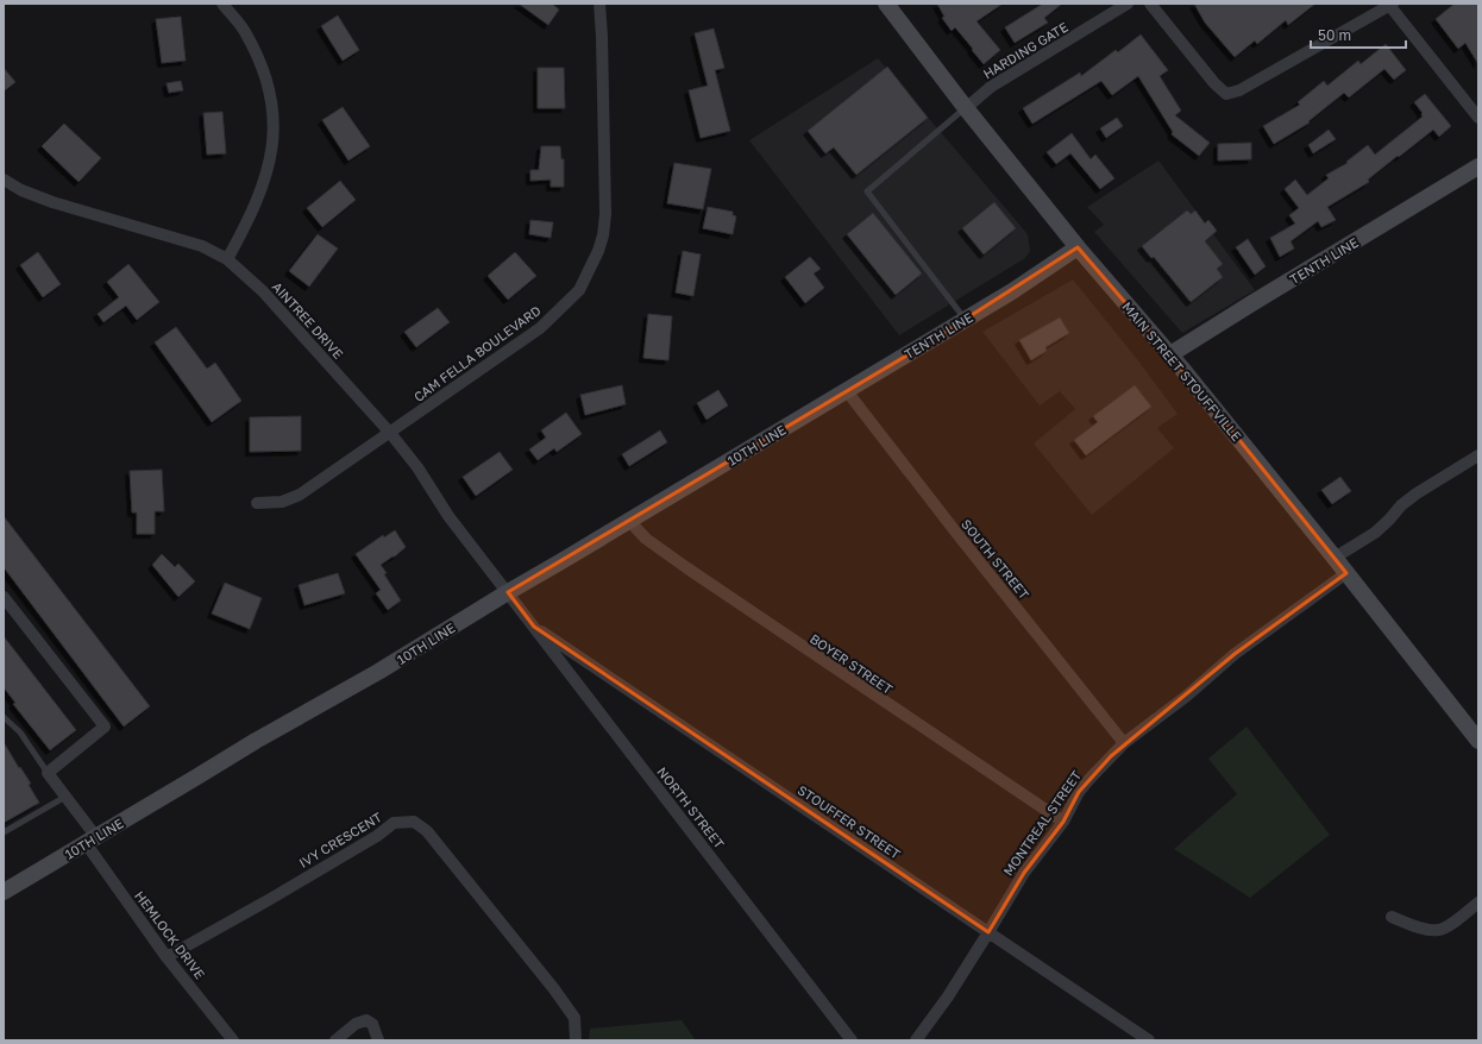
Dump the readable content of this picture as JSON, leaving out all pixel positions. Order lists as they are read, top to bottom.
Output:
{
  "streets": {
    "main road": ["TENTH LINE", "MAIN STREET STOUFFVILLE", "10TH LINE"],
    "street": [
      "HARDING GATE",
      "AINTREE DRIVE",
      "CAM FELLA BOULEVARD",
      "SOUTH STREET",
      "BOYER STREET",
      "NORTH STREET",
      "STOUFFER STREET",
      "MONTREAL STREET",
      "IVY CRESCENT",
      "HEMLOCK DRIVE"
    ]
  },
  "crossings": [
    ["HARDING GATE", "MAIN STREET STOUFFVILLE"],
    ["TENTH LINE", "MAIN STREET STOUFFVILLE"],
    ["TENTH LINE", "10TH LINE"],
    ["TENTH LINE", "SOUTH STREET"],
    ["AINTREE DRIVE", "CAM FELLA BOULEVARD"],
    ["AINTREE DRIVE", "10TH LINE"],
    ["AINTREE DRIVE", "NORTH STREET"],
    ["MAIN STREET STOUFFVILLE", "MONTREAL STREET"],
    ["10TH LINE", "SOUTH STREET"],
    ["10TH LINE", "BOYER STREET"],
    ["10TH LINE", "NORTH STREET"],
    ["10TH LINE", "HEMLOCK DRIVE"],
    ["SOUTH STREET", "MONTREAL STREET"],
    ["BOYER STREET", "MONTREAL STREET"],
    ["NORTH STREET", "STOUFFER STREET"],
    ["STOUFFER STREET", "MONTREAL STREET"],
    ["IVY CRESCENT", "HEMLOCK DRIVE"]
  ],
  "scale_bar": "50 m"
}
